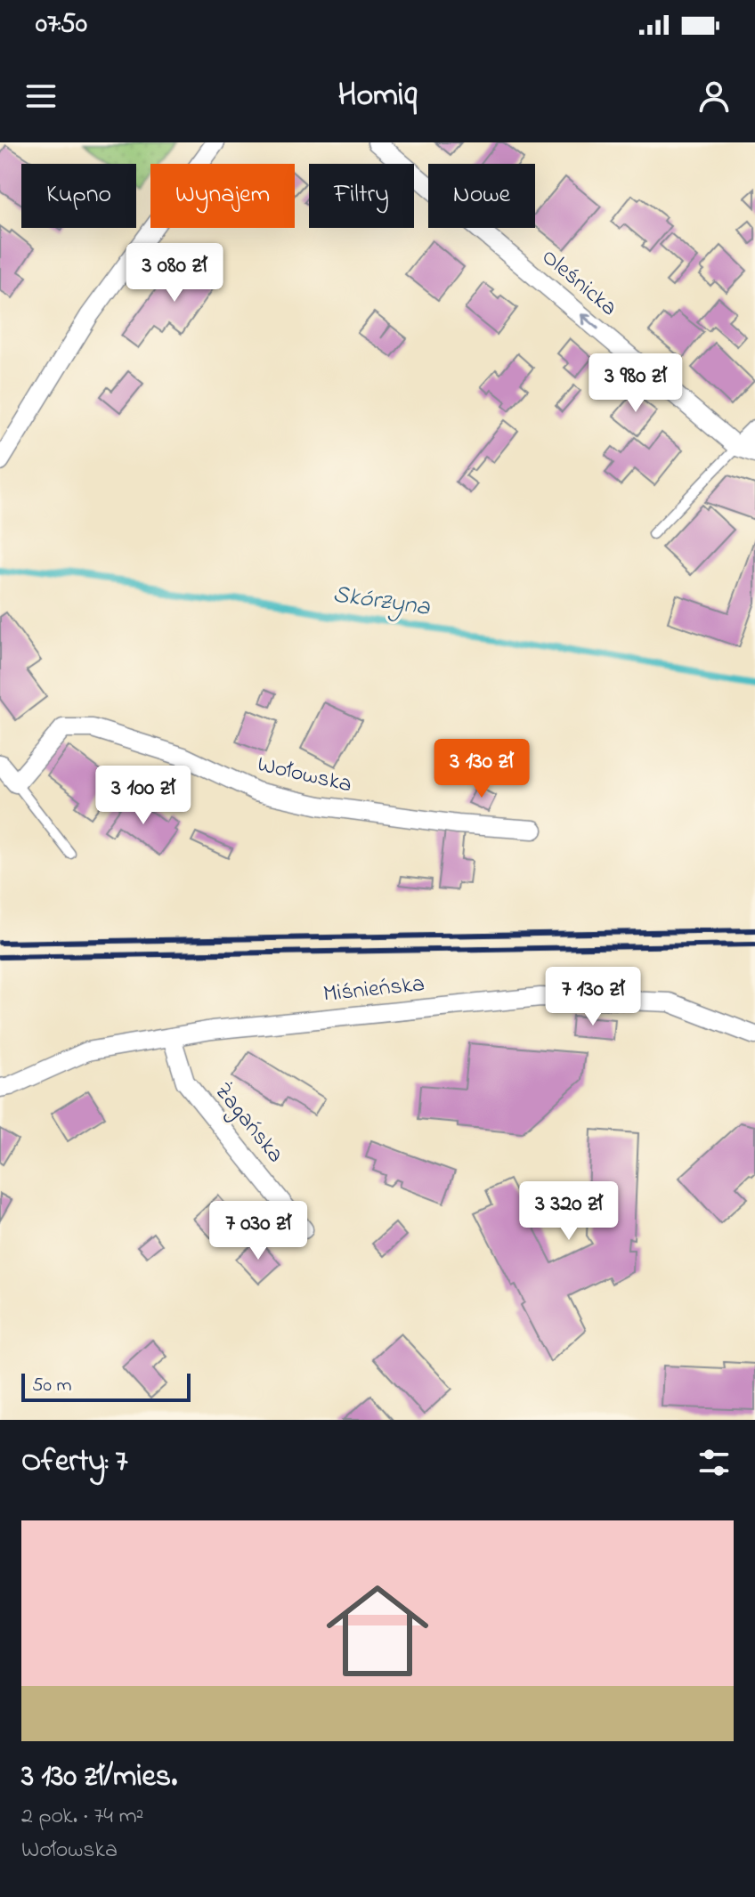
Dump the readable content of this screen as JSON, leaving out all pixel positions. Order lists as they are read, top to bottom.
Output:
{
  "streets": {
    "street": [
      "Oleśnicka",
      "Wołowska",
      "Miśnieńska",
      "Żagańska"
    ]
  },
  "crossings": [
    ["Miśnieńska", "Żagańska"]
  ],
  "one_way": ["Oleśnicka"],
  "water": ["Skórzyna"],
  "scale_bar": "50 m",
  "page": {
    "status": "07:50",
    "header": "Homiq",
    "chip": [
      "Kupno",
      "Wynajem",
      "Filtry",
      "Nowe"
    ],
    "price": [
      "3 080 zł",
      "3 980 zł",
      "3 130 zł",
      "3 100 zł",
      "7 130 zł",
      "3 320 zł",
      "7 030 zł"
    ],
    "scale": "50 m",
    "heading": "Oferty: 7",
    "list": [
      {
        "name": "3 130 zł/mies.",
        "note": "2 pok. · 74 m² · Wołowska"
      }
    ]
  }
}
